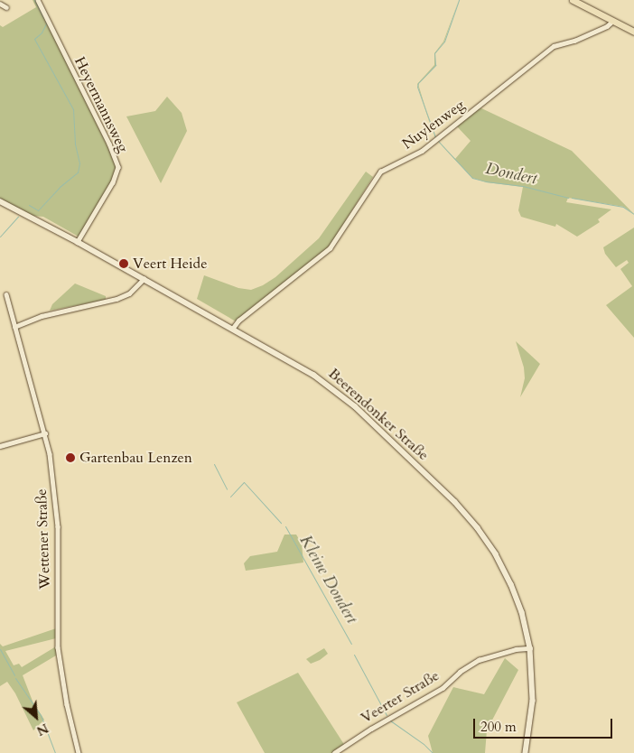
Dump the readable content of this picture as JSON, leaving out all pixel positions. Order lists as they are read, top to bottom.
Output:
{
  "streets": {
    "street": [
      "Heyermannsweg",
      "Nuylenweg",
      "Beerendonker Straße",
      "Wettener Straße",
      "Veerter Straße"
    ]
  },
  "crossings": [
    ["Heyermannsweg", "Beerendonker Straße"],
    ["Nuylenweg", "Beerendonker Straße"],
    ["Beerendonker Straße", "Veerter Straße"]
  ],
  "water": ["Dondert", "Kleine Dondert"],
  "places": ["Veert Heide", "Gartenbau Lenzen"],
  "scale_bar": "200 m",
  "north": "bottom right"
}
